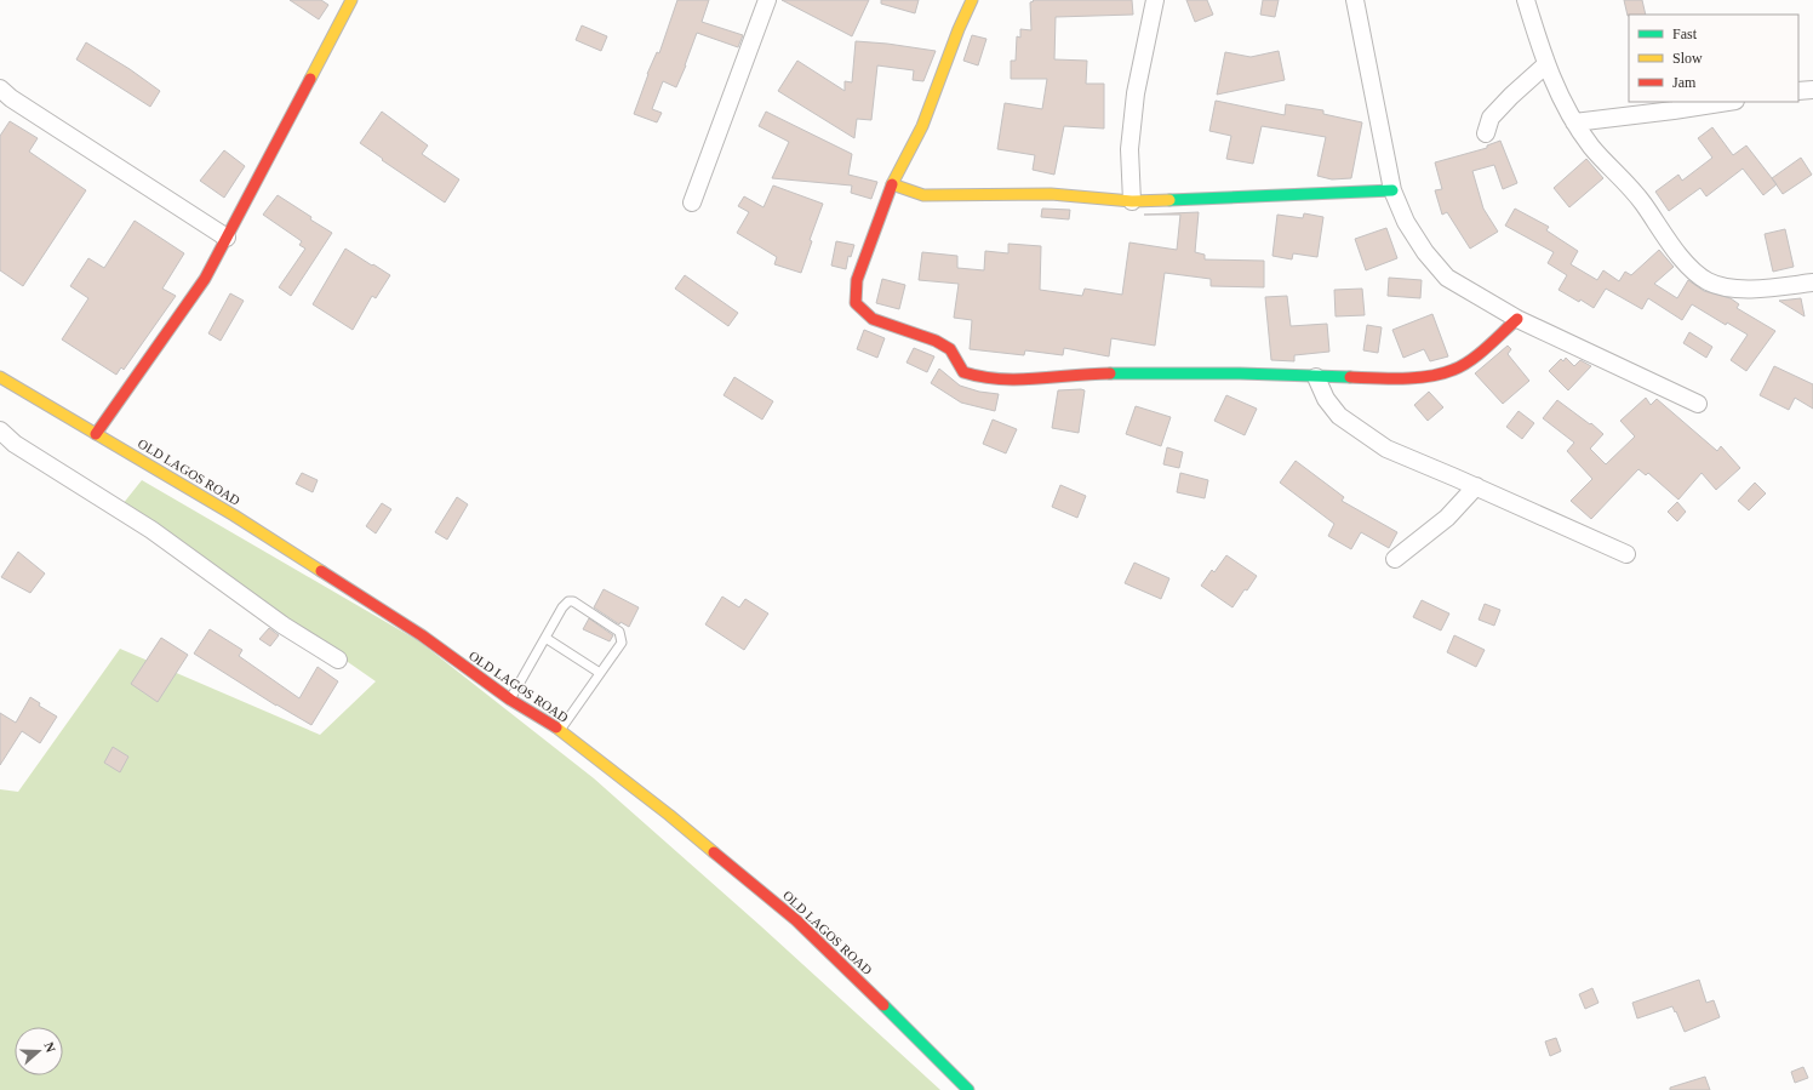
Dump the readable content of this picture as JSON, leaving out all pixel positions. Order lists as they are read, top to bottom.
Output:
{
  "streets": {
    "street": ["OLD LAGOS ROAD"]
  },
  "legend": ["Fast", "Slow", "Jam"],
  "north": "right"
}
